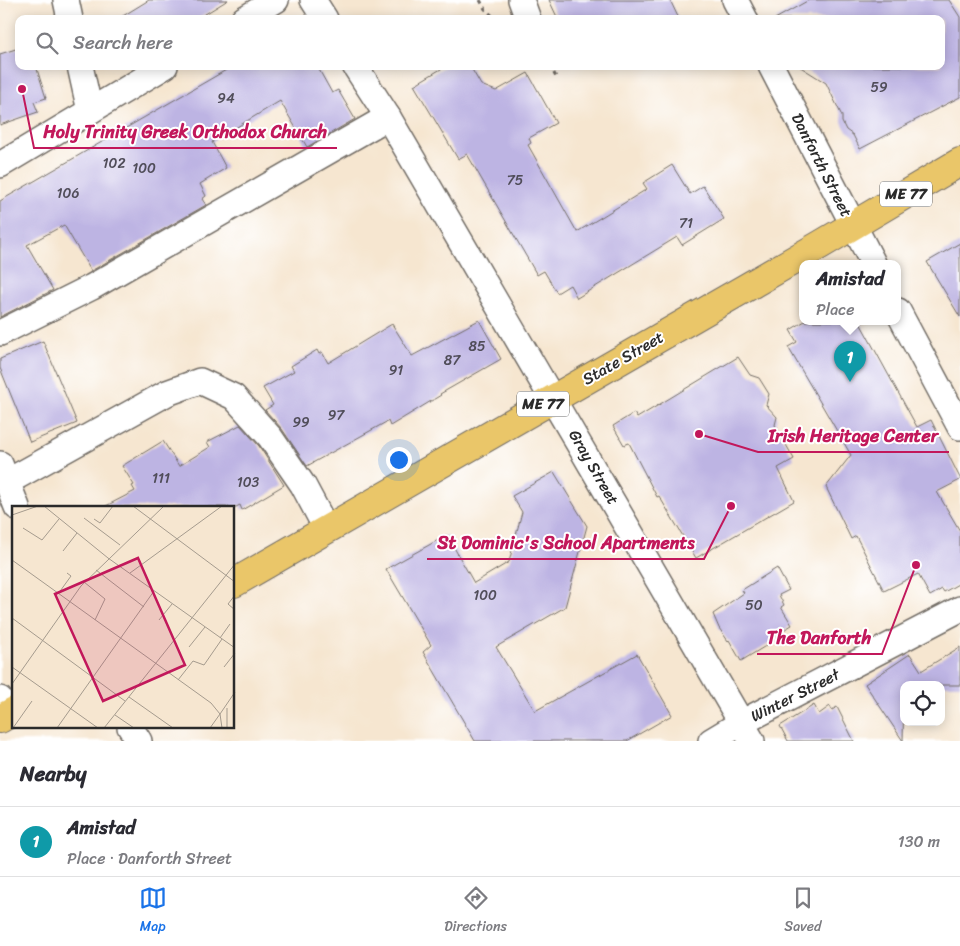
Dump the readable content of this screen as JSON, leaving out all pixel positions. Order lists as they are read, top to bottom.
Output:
{
  "streets": {
    "main road": ["ME 77", "State Street"],
    "street": ["Danforth Street", "Gray Street", "Winter Street"]
  },
  "crossings": [
    ["Danforth Street", "State Street"],
    ["State Street", "Gray Street"],
    ["Gray Street", "Winter Street"]
  ],
  "places": [
    "Holy Trinity Greek Orthodox Church",
    "Irish Heritage Center",
    "St Dominic's School Apartments",
    "The Danforth"
  ],
  "house_numbers": [
    "59",
    "94",
    "102",
    "100",
    "75",
    "106",
    "71",
    "85",
    "87",
    "91",
    "97",
    "99",
    "111",
    "103",
    "100",
    "50"
  ],
  "page": {
    "search": "Search here",
    "popup": ["Amistad", "Place"],
    "pins": "1",
    "heading": "Nearby",
    "list": [
      {
        "mark": "1",
        "name": "Amistad",
        "note": "Place · Danforth Street",
        "value": "130 m"
      }
    ],
    "nav": ["Map", "Directions", "Saved"]
  }
}
